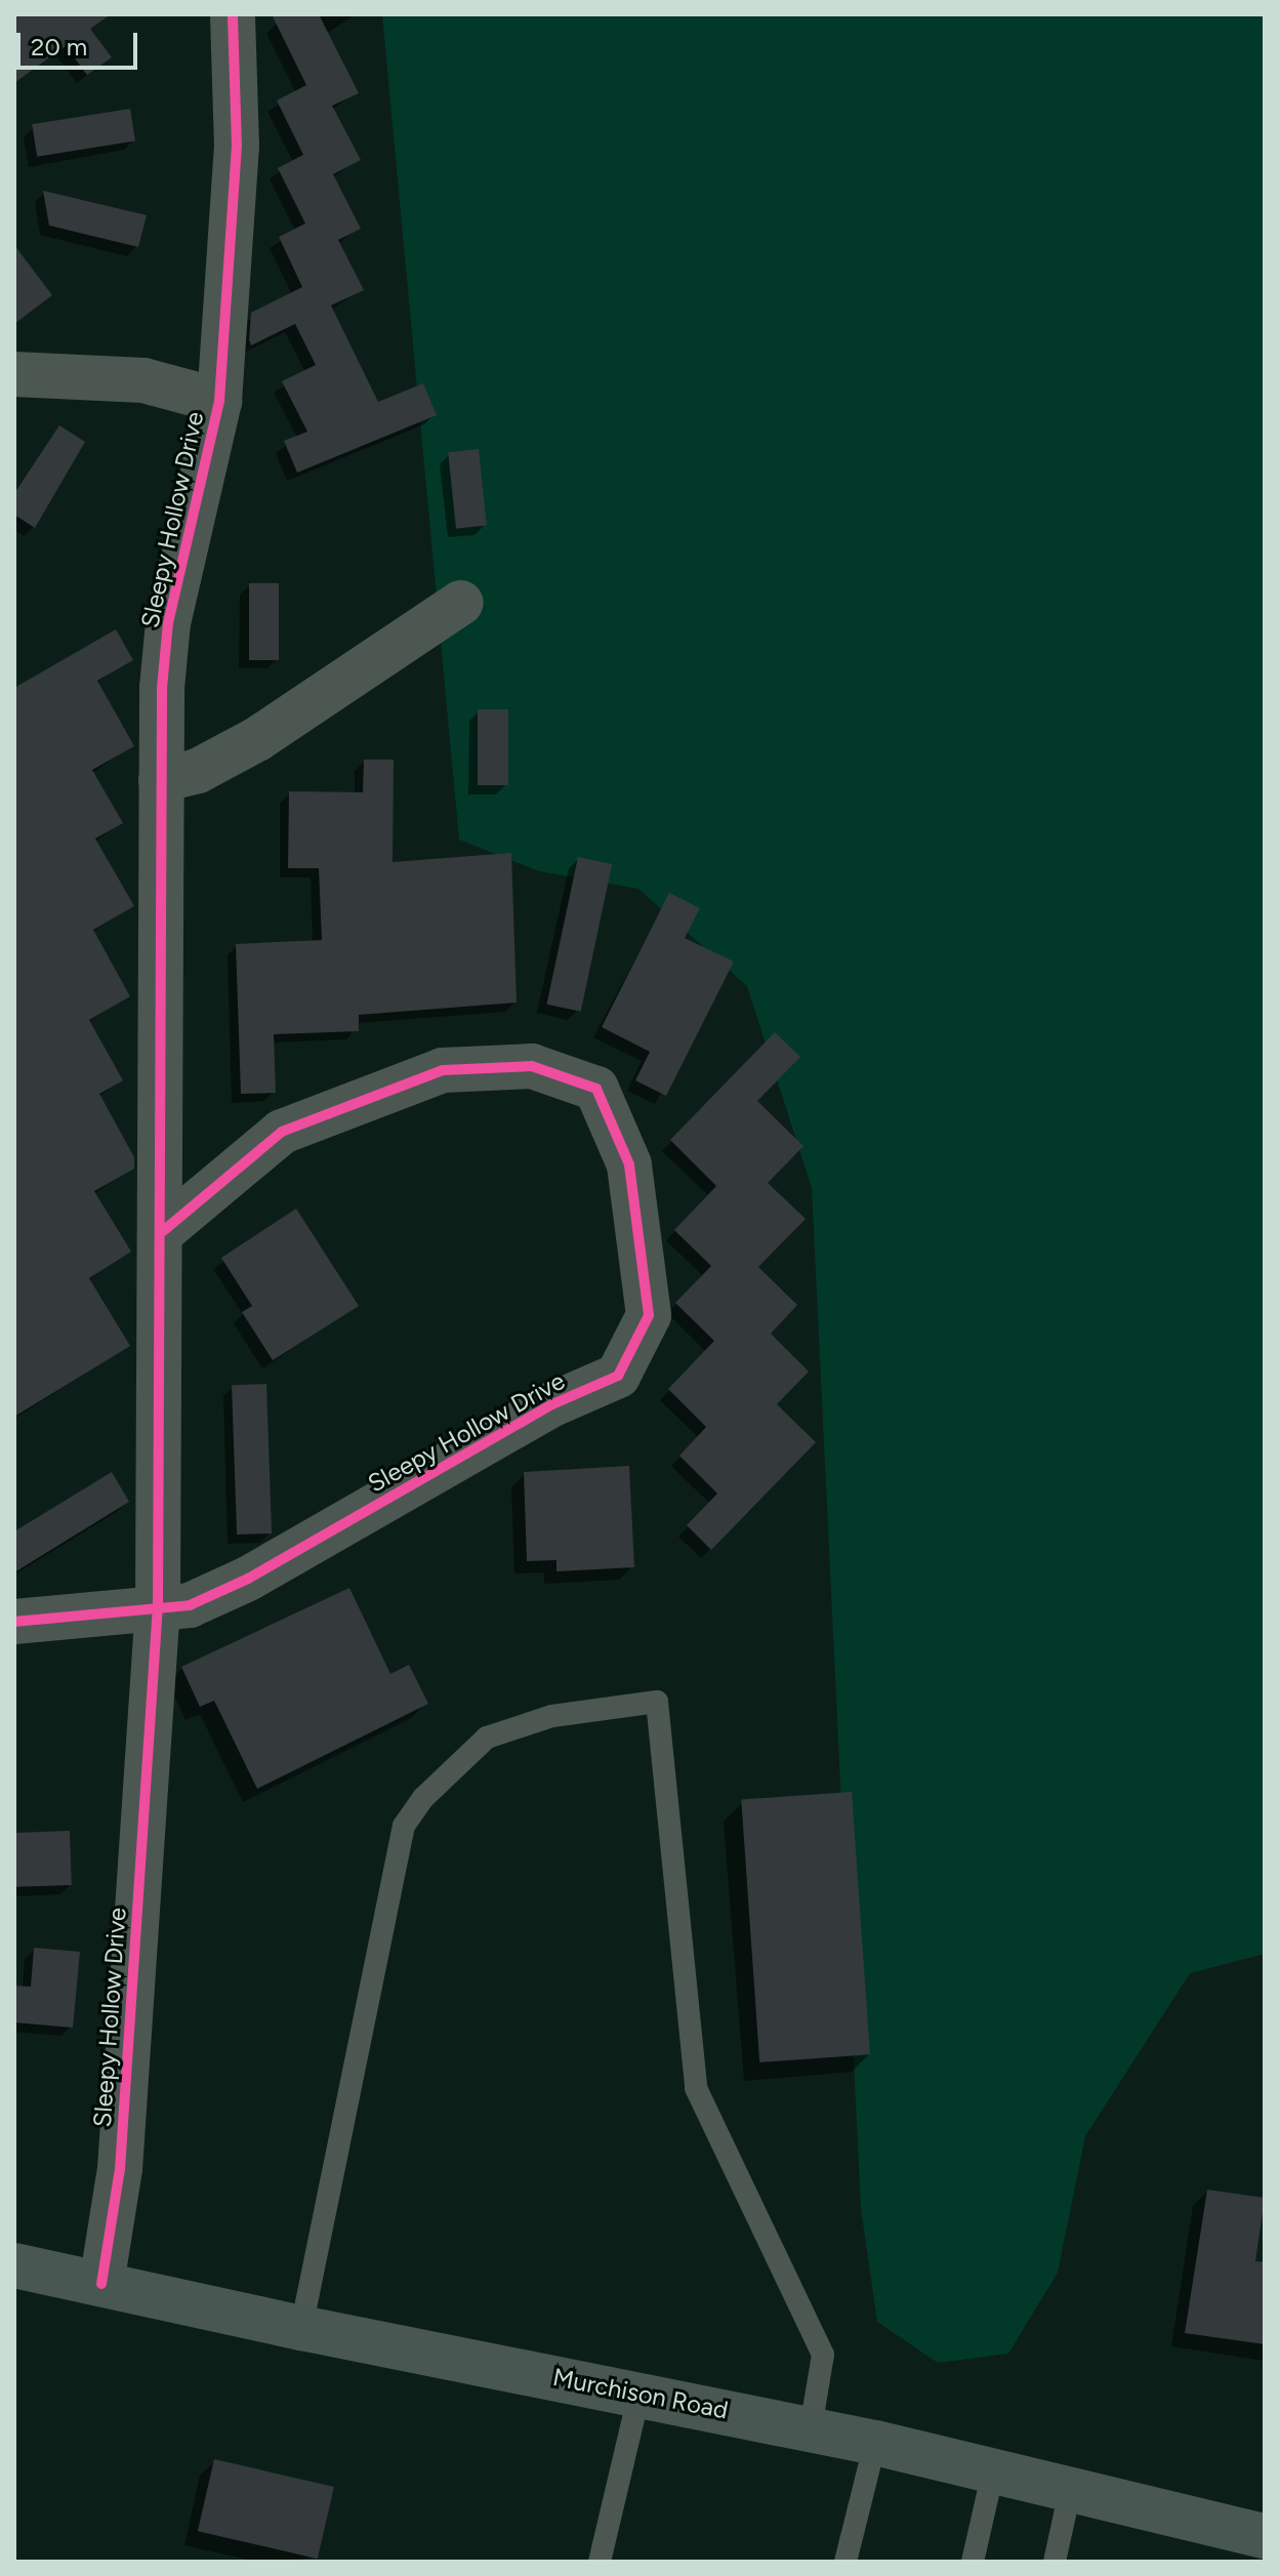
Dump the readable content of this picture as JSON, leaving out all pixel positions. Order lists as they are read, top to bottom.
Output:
{
  "streets": {
    "main road": ["Murchison Road"],
    "street": ["Sleepy Hollow Drive"]
  },
  "crossings": [
    ["Sleepy Hollow Drive", "Murchison Road"]
  ],
  "scale_bar": "20 m"
}
